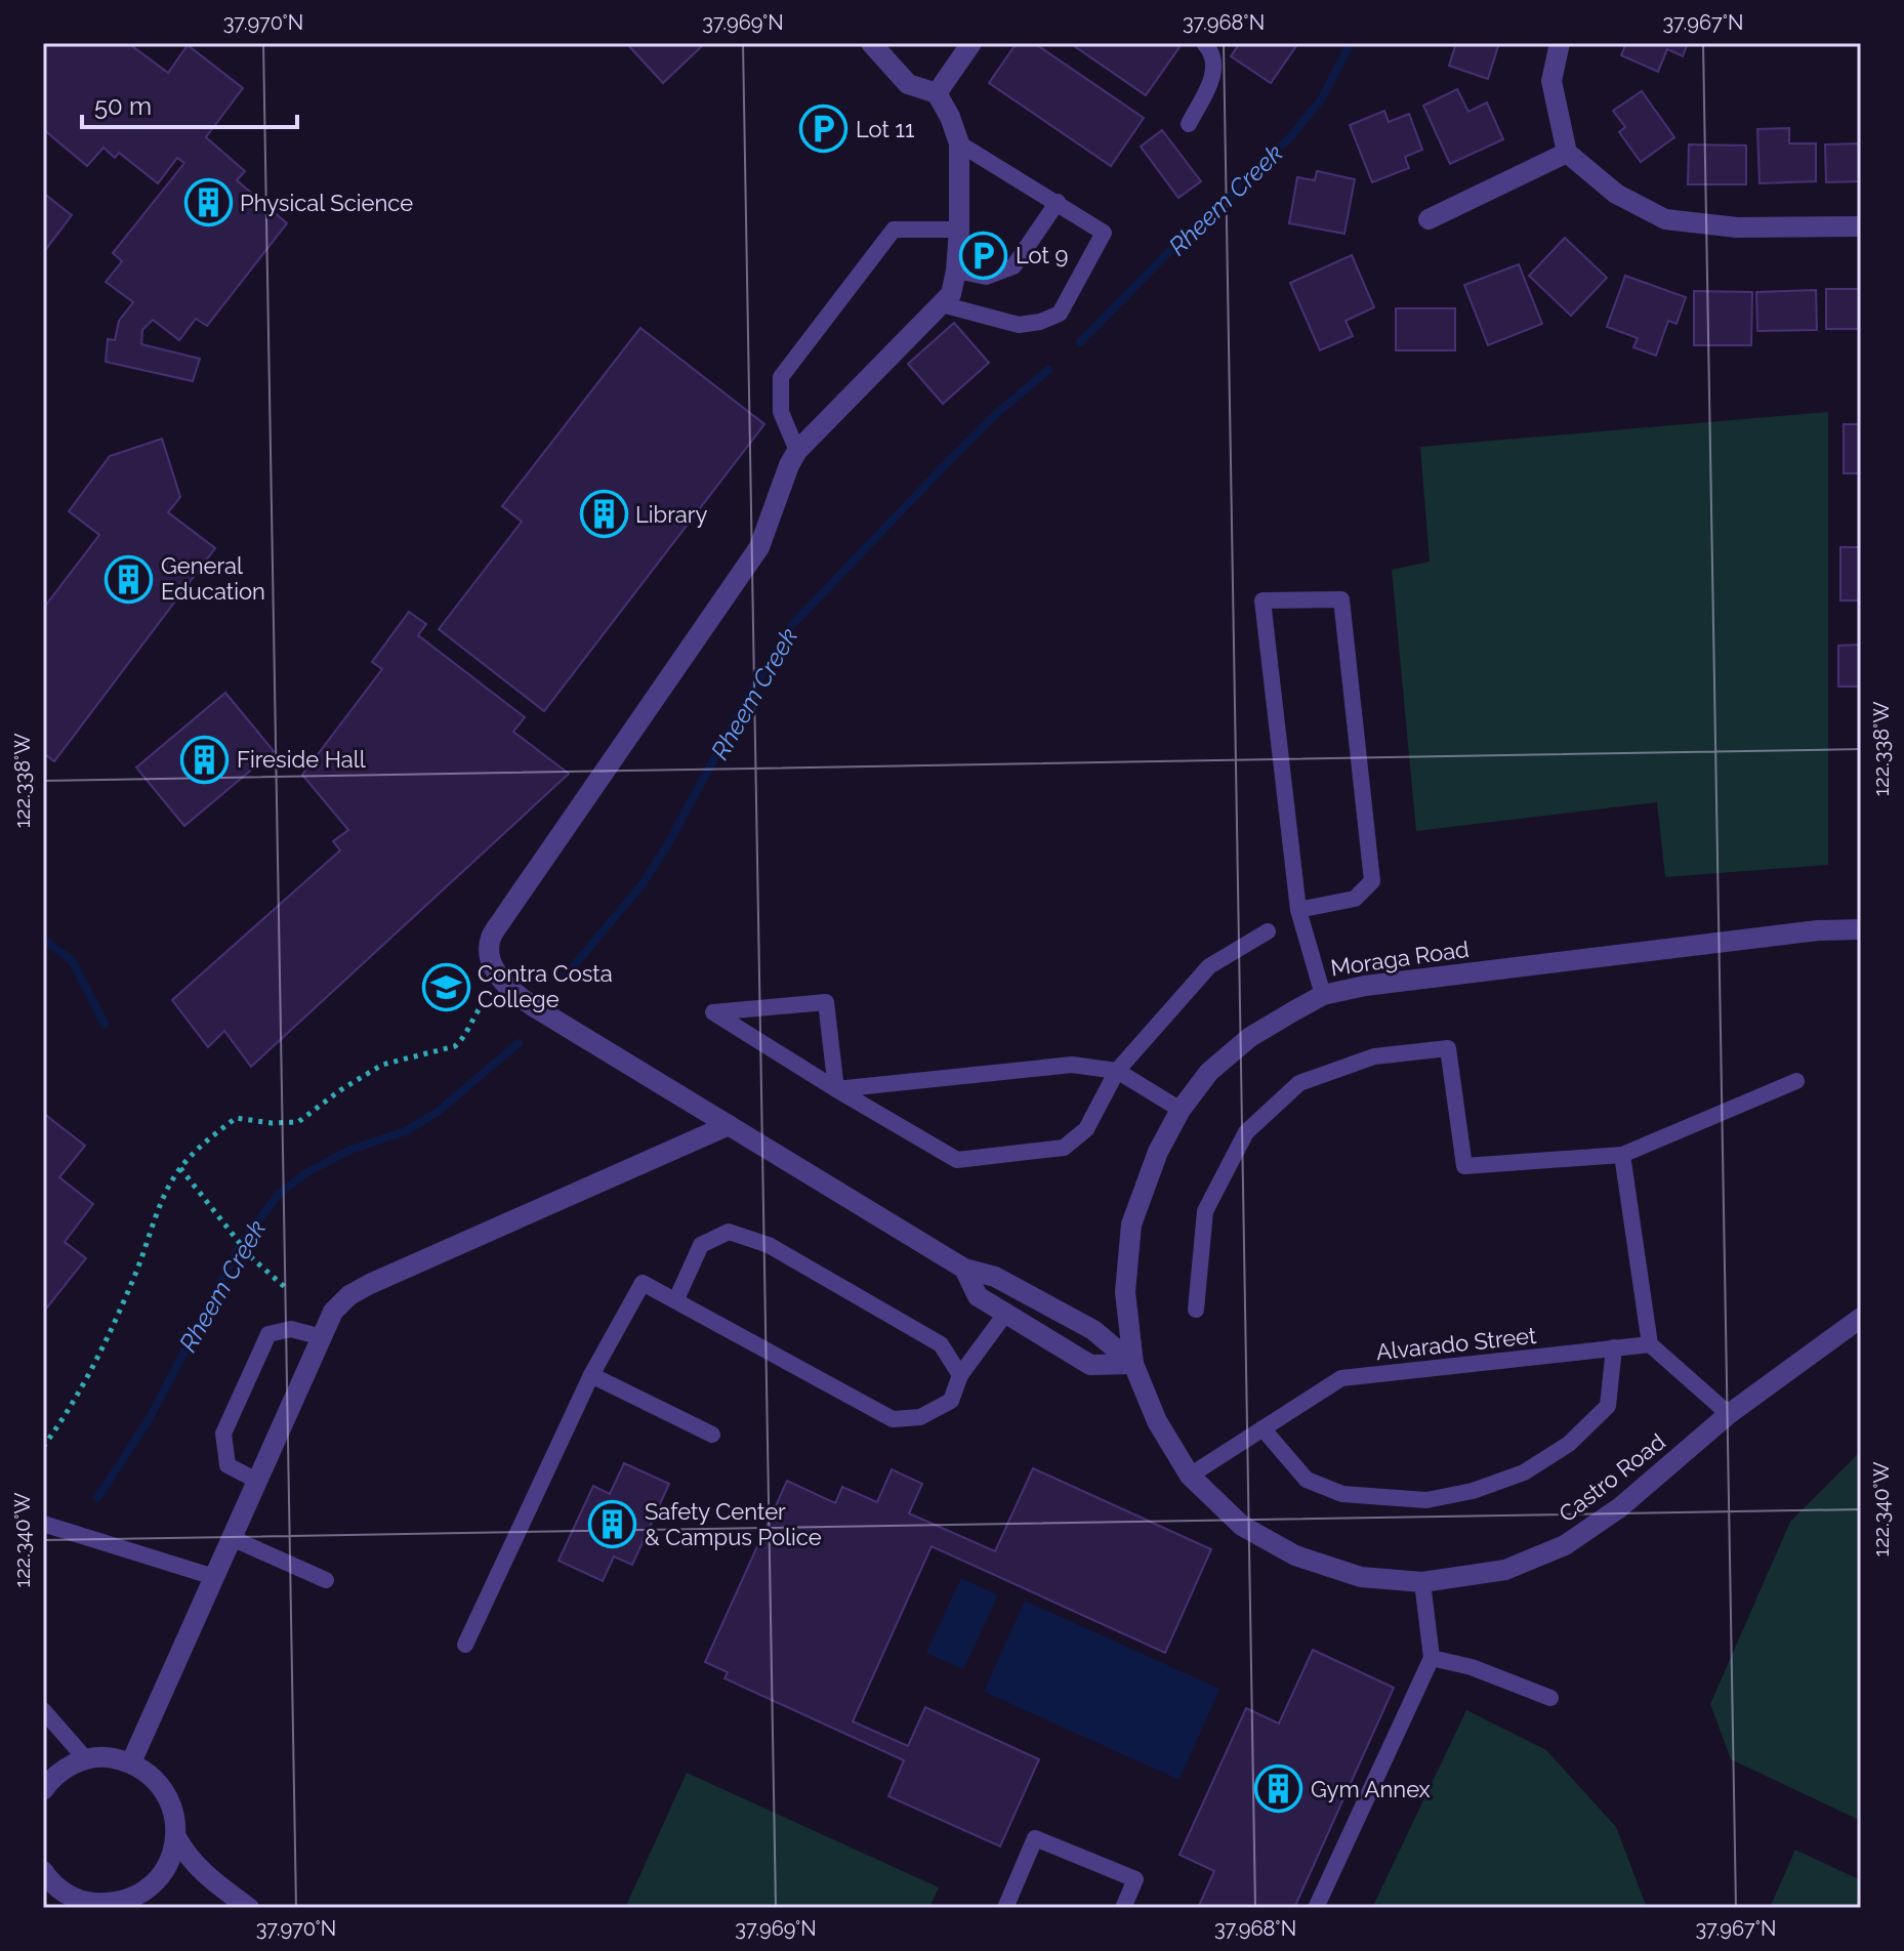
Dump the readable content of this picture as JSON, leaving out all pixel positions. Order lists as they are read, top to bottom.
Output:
{
  "streets": {
    "street": ["Moraga Road", "Castro Road"],
    "lane": ["Alvarado Street"]
  },
  "crossings": [
    ["Moraga Road", "Alvarado Street"],
    ["Moraga Road", "Castro Road"],
    ["Alvarado Street", "Castro Road"]
  ],
  "water": ["Rheem Creek"],
  "places": {
    "parking": ["Lot 11", "Lot 9"],
    "building": [
      "Physical Science",
      "Library",
      "General Education",
      "Fireside Hall",
      "Safety Center & Campus Police",
      "Gym Annex"
    ],
    "school or university": ["Contra Costa College"]
  },
  "scale_bar": "50 m",
  "coordinates": [
    "37.970°N",
    "37.969°N",
    "37.968°N",
    "37.967°N",
    "122.338°W",
    "122.340°W"
  ]
}
